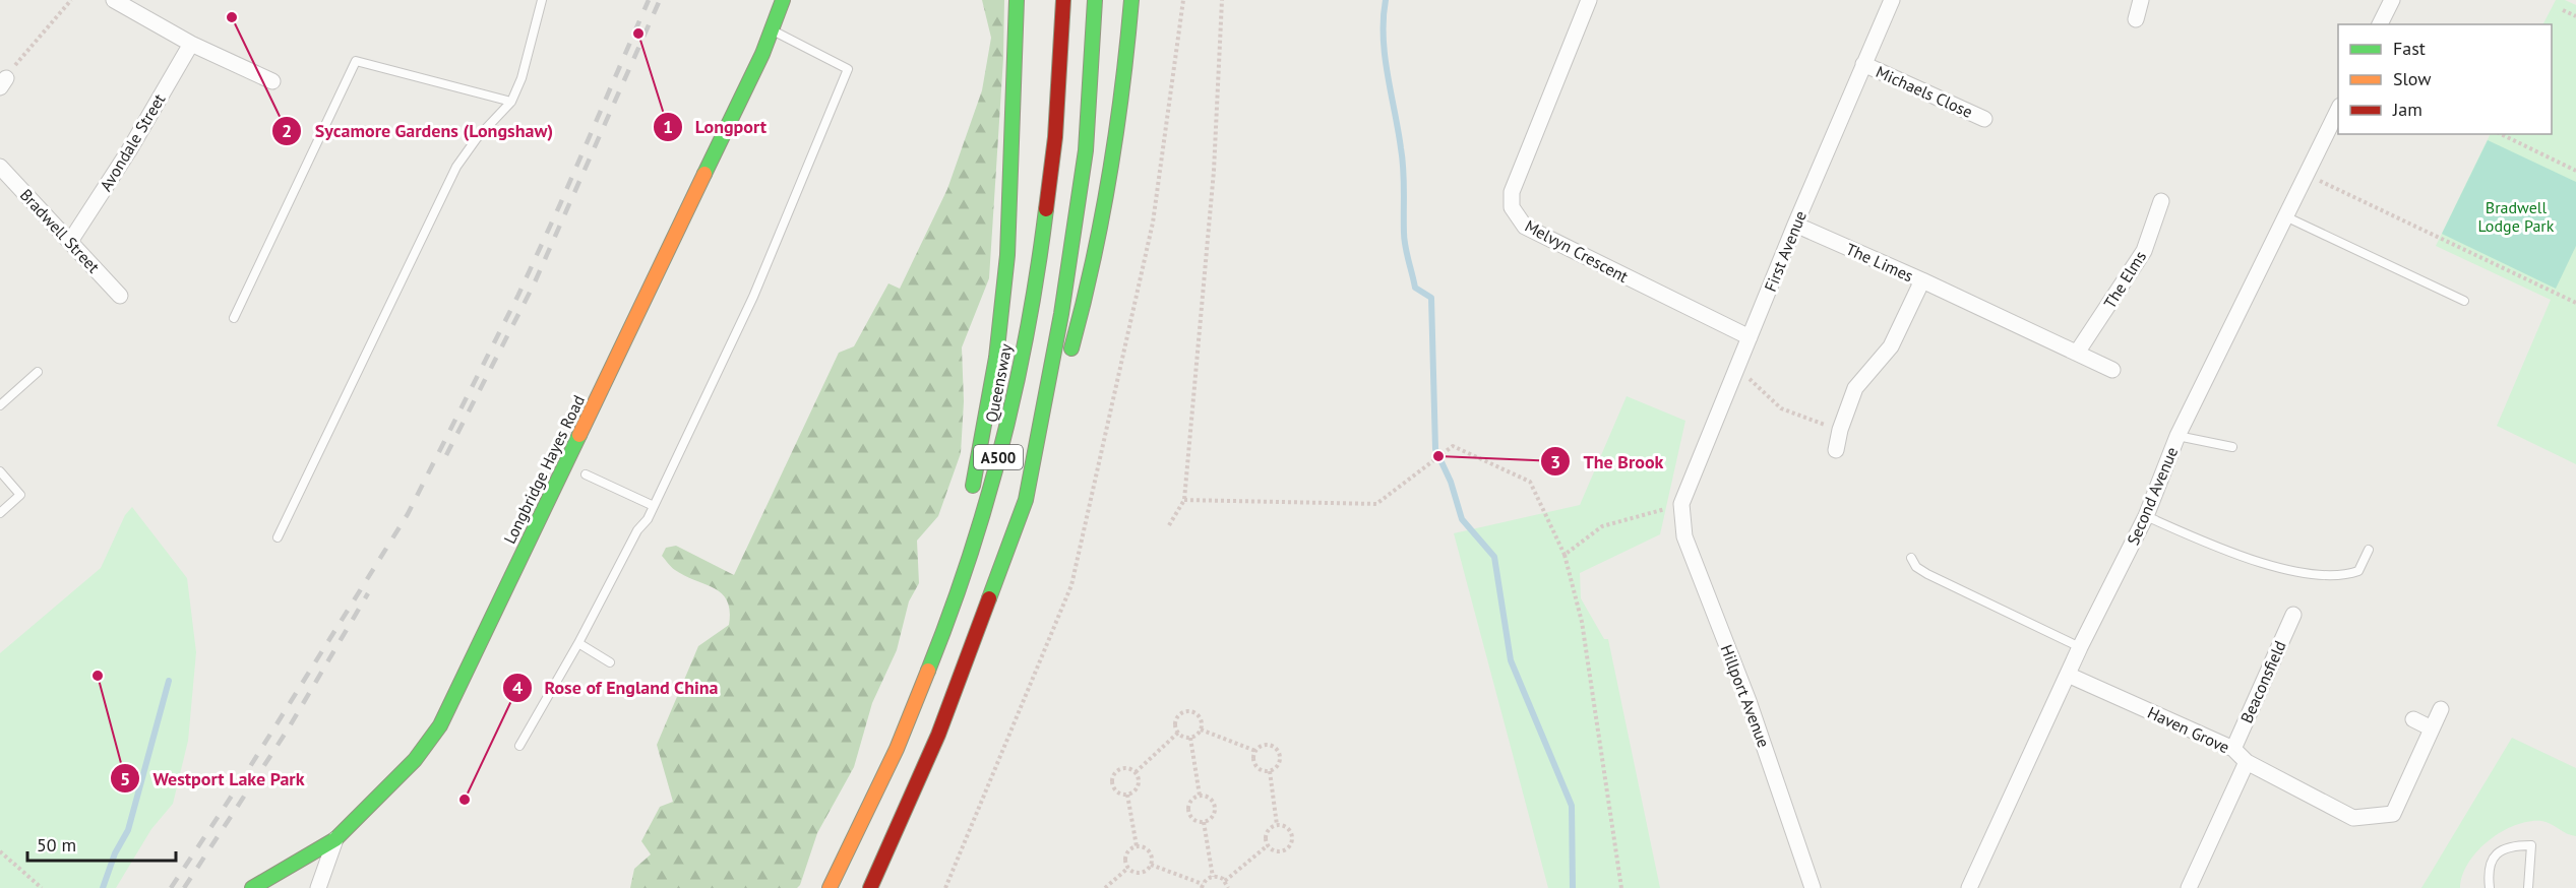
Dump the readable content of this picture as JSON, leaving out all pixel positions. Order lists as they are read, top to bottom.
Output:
{
  "streets": {
    "main road": ["Queensway", "A500", "Longbridge Hayes Road"],
    "street": [
      "Michaels Close",
      "Avondale Street",
      "Bradwell Street",
      "Melvyn Crescent",
      "First Avenue",
      "The Limes",
      "The Elms",
      "Second Avenue",
      "Beaconsfield",
      "Hillport Avenue",
      "Haven Grove"
    ]
  },
  "crossings": [
    ["Michaels Close", "First Avenue"],
    ["Avondale Street", "Bradwell Street"],
    ["Melvyn Crescent", "First Avenue"],
    ["First Avenue", "The Limes"],
    ["First Avenue", "Hillport Avenue"],
    ["Second Avenue", "Haven Grove"],
    ["Beaconsfield", "Haven Grove"]
  ],
  "parks": ["Bradwell Lodge Park"],
  "places": [
    "Sycamore Gardens (Longshaw)",
    "Longport",
    "The Brook",
    "Westport Lake Park",
    "Rose of England China"
  ],
  "legend": ["Fast", "Slow", "Jam"],
  "scale_bar": "50 m"
}
